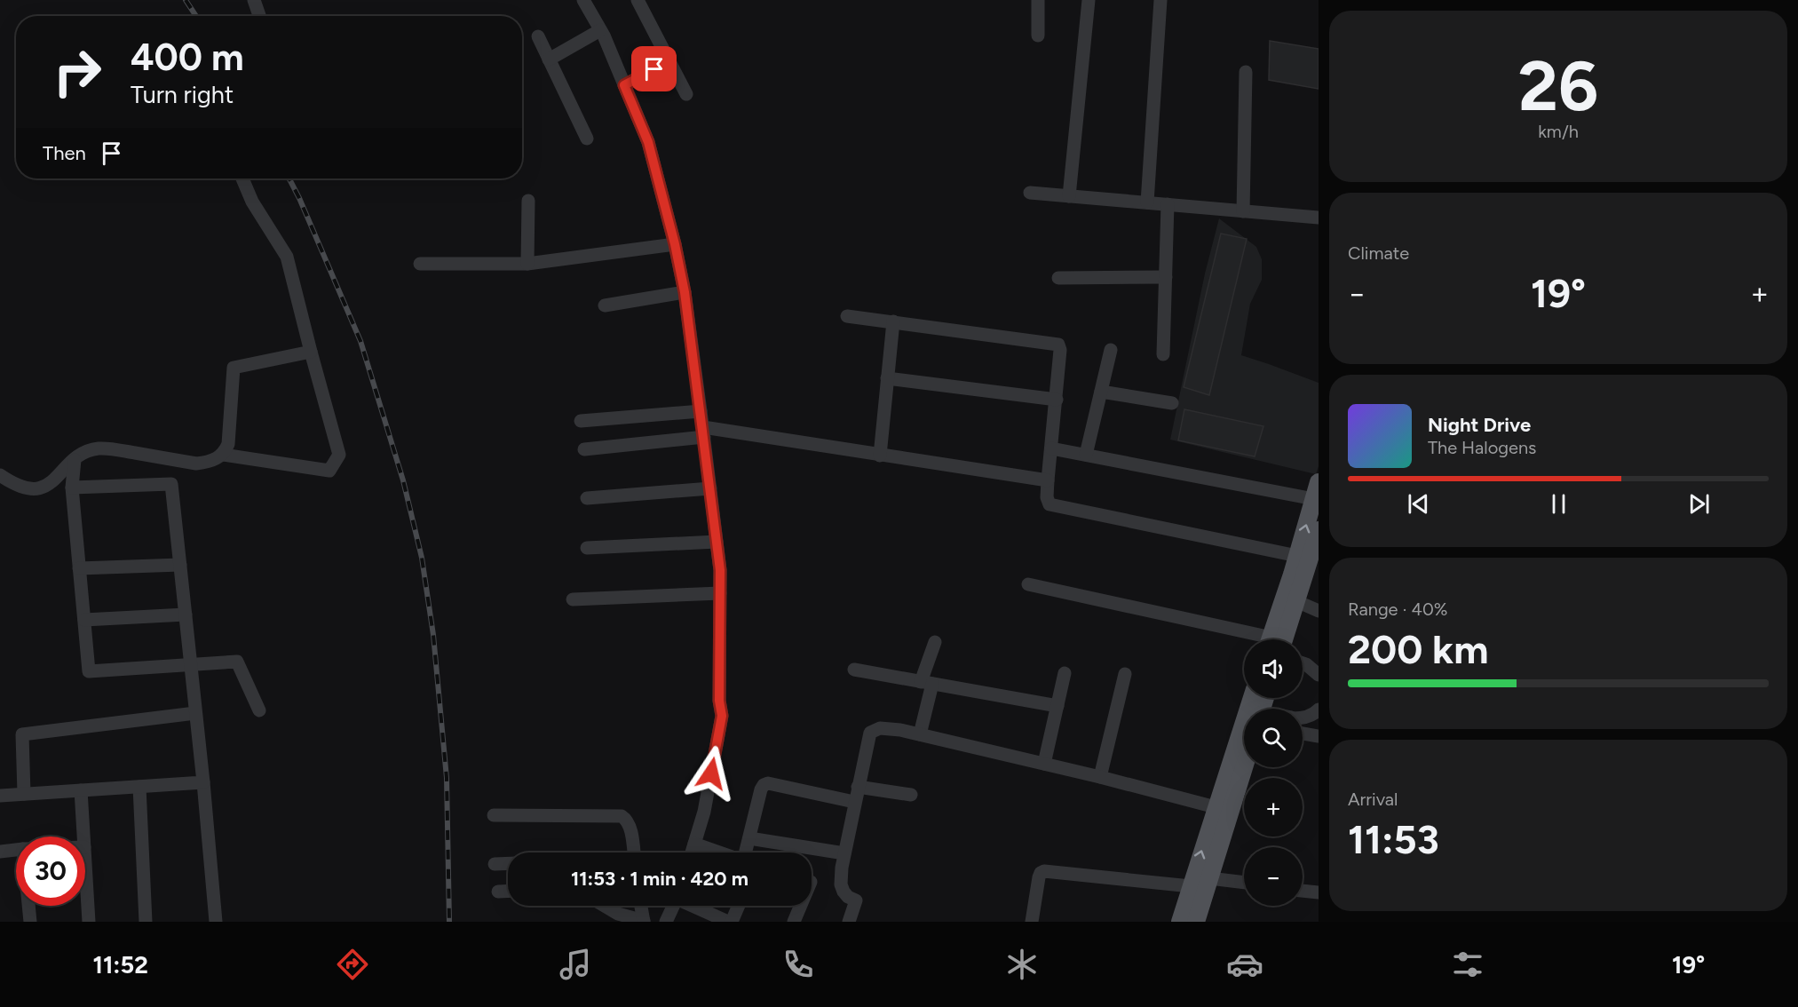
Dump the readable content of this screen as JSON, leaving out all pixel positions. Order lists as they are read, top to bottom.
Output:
{
  "page": {
    "tile": [
      ["26", "km/h"],
      "Climate",
      ["Range · 40%", "200 km"],
      ["Arrival", "11:53"]
    ],
    "turn": ["400 m", "Turn right"],
    "then": "Then",
    "heat": ["−", "19°", "+"],
    "song": ["Night Drive", "The Halogens"],
    "map_buttons": ["+", "−"],
    "limit": "30",
    "trip": "11:53 · 1 min · 420 m",
    "tabs": ["11:52", "19°"]
  }
}
